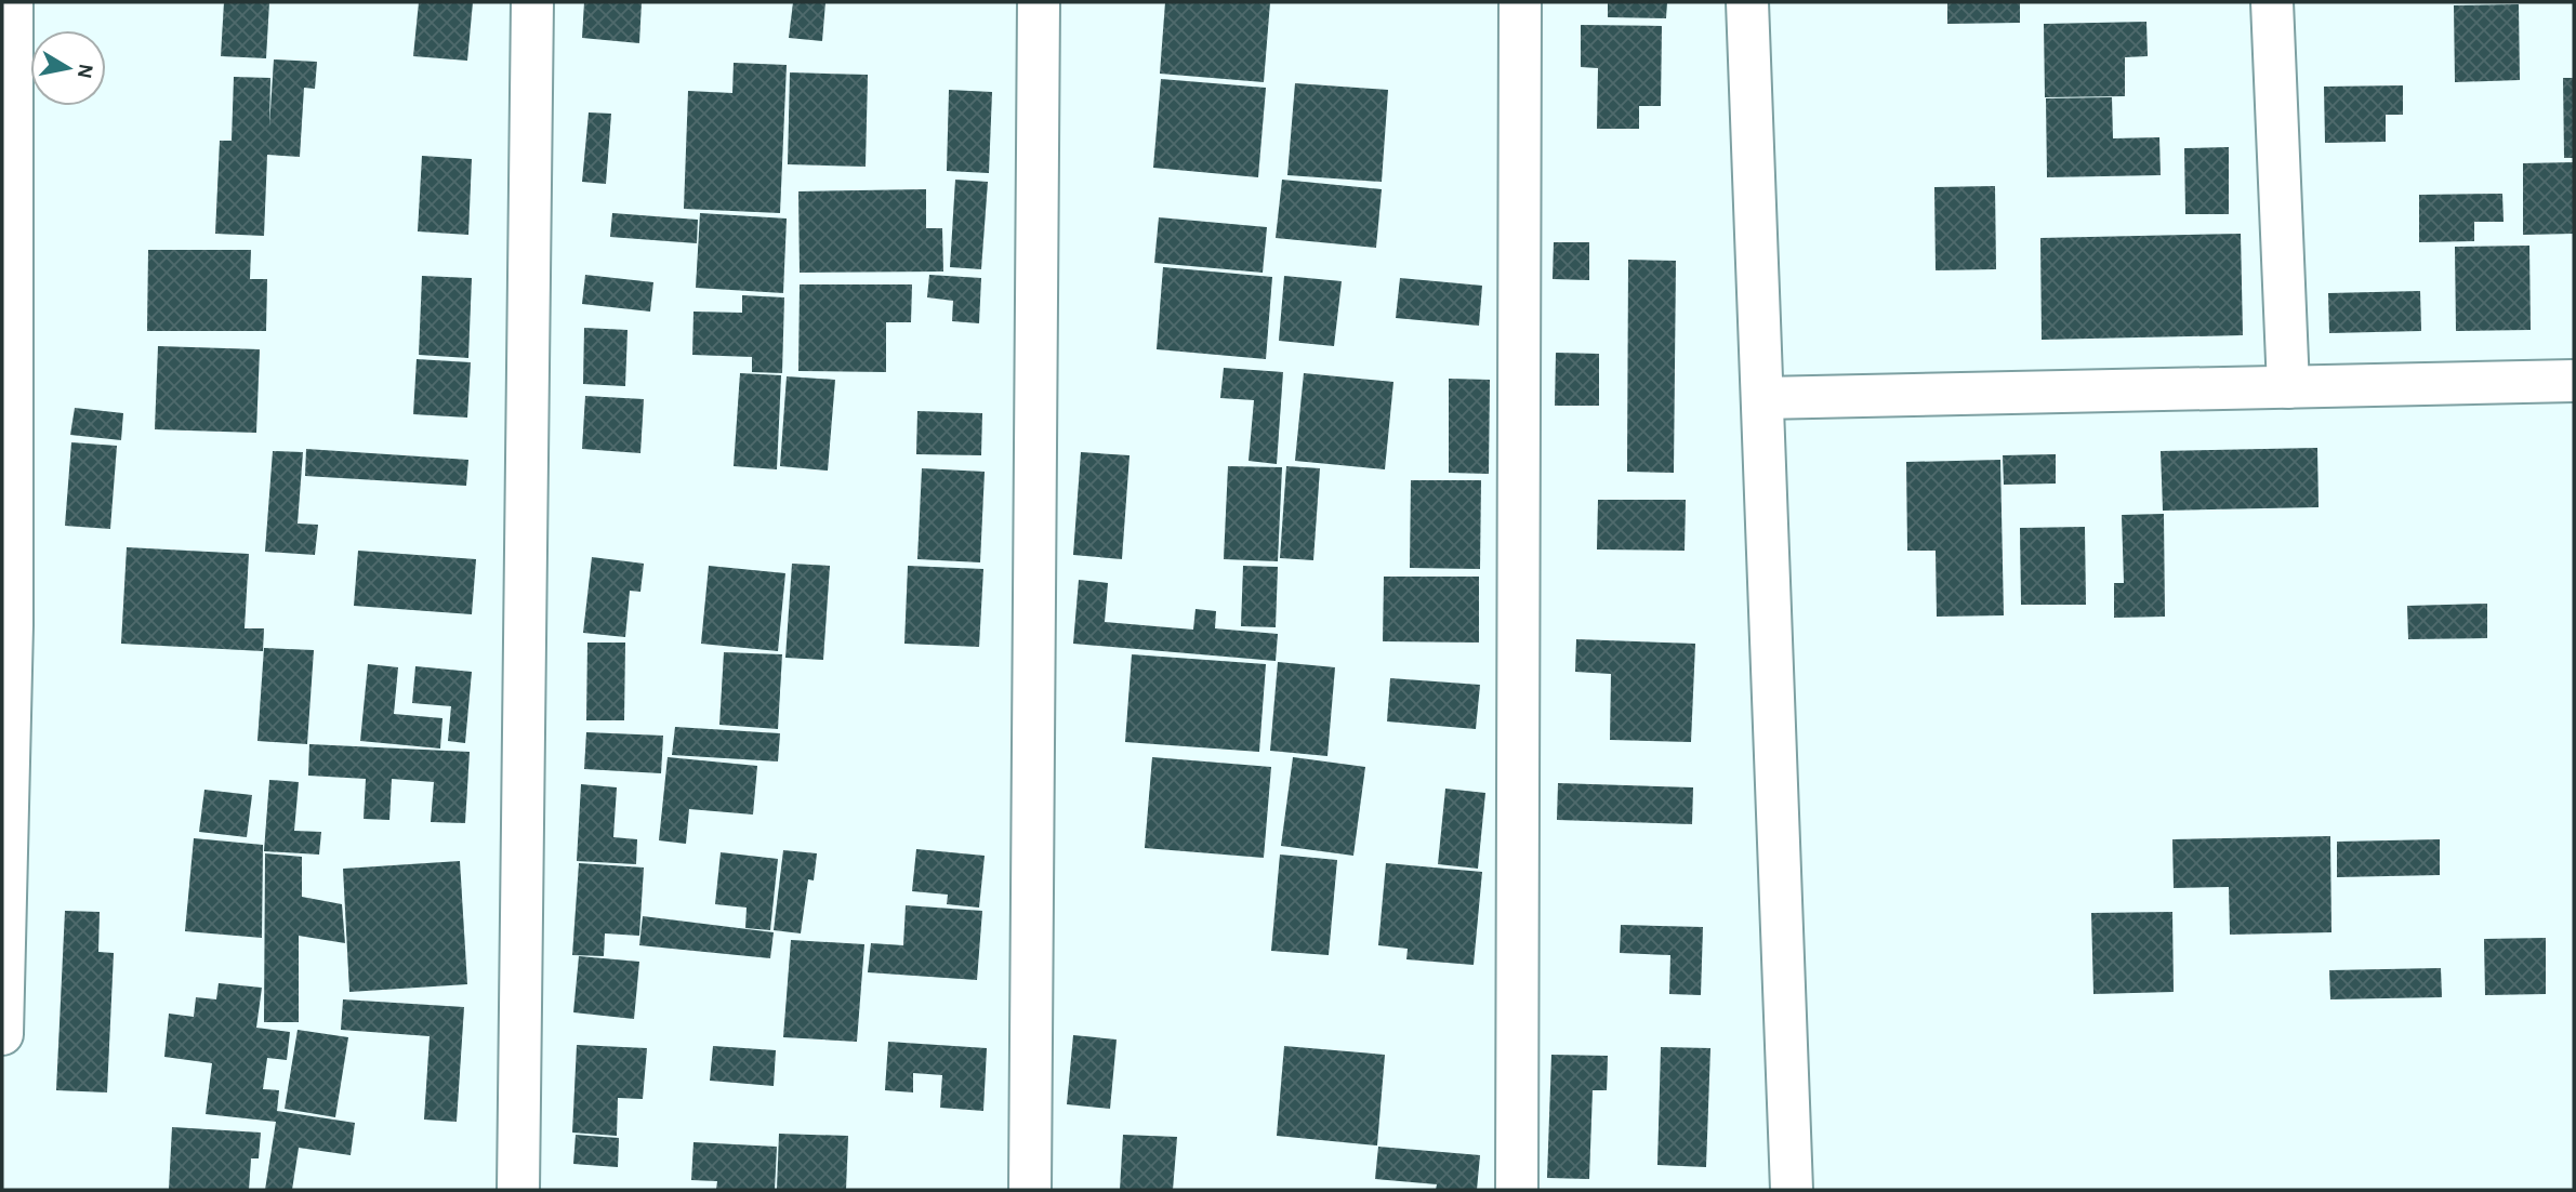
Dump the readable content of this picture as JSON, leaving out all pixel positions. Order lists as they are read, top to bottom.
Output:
{
  "north": "right"
}
